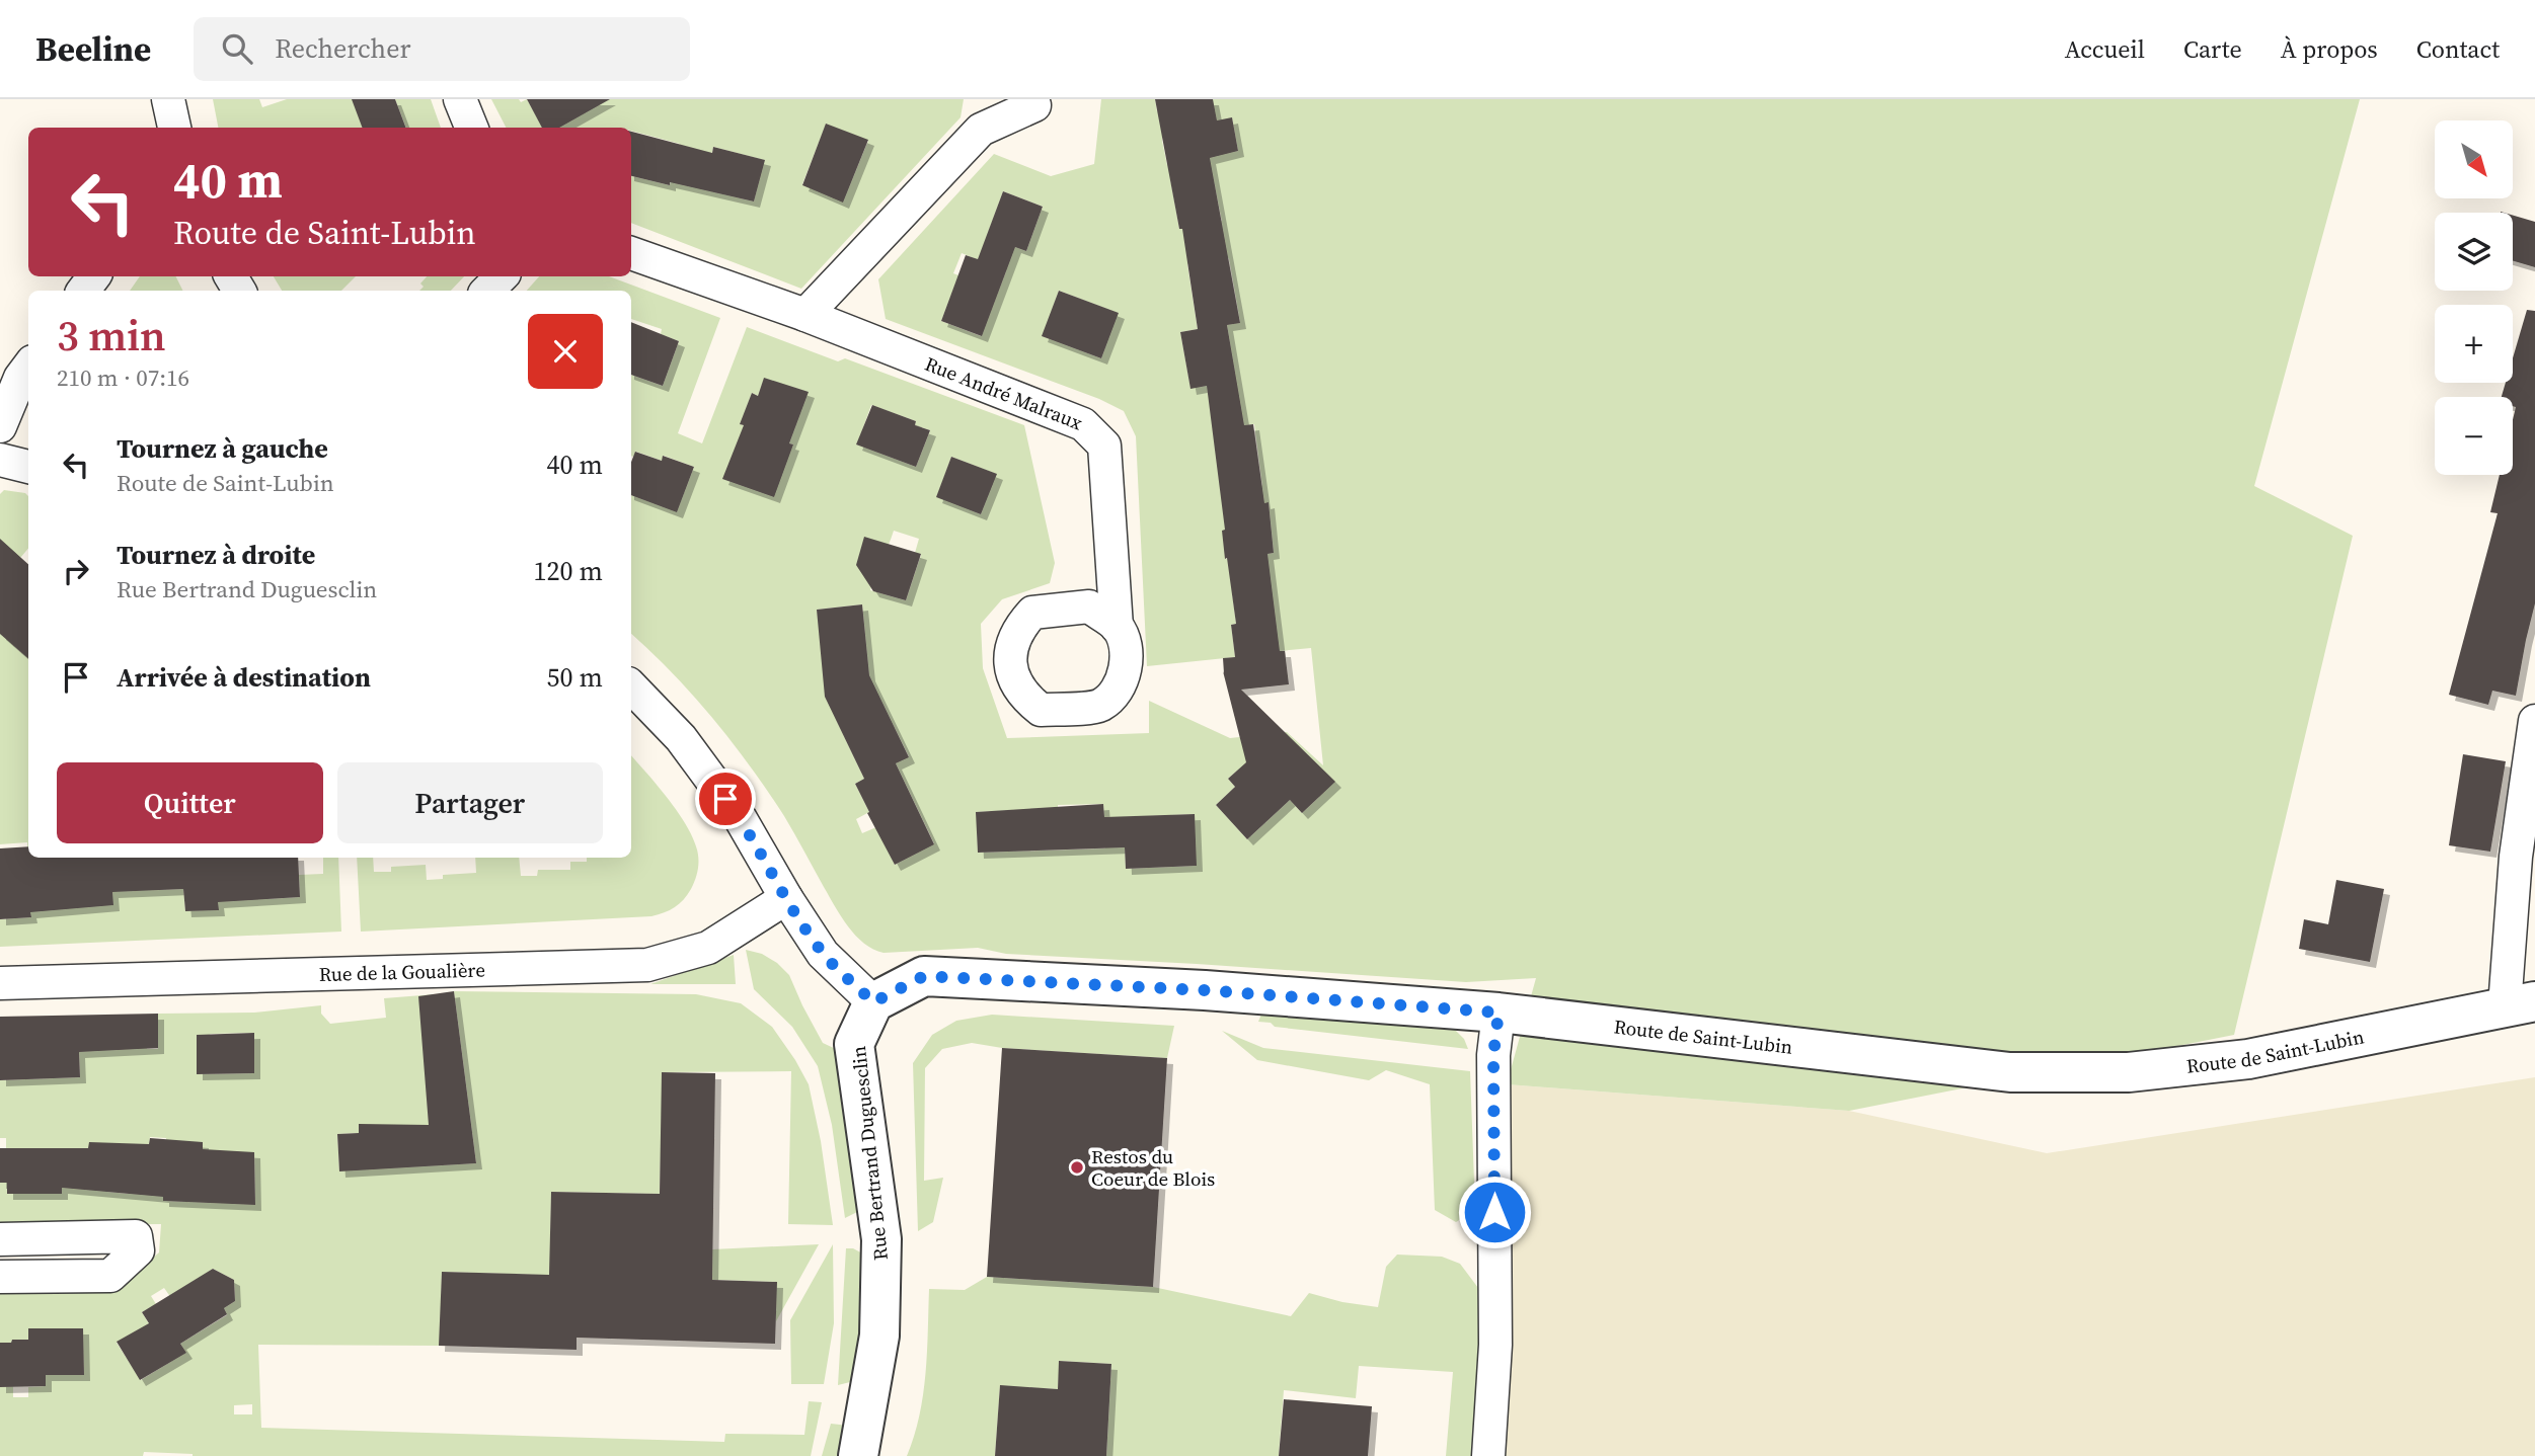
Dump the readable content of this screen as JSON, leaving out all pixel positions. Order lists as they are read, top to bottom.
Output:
{
  "streets": {
    "street": [
      "Rue André Malraux",
      "Rue de la Goualière",
      "Route de Saint-Lubin",
      "Rue Bertrand Duguesclin"
    ]
  },
  "crossings": [
    ["Route de Saint-Lubin", "Rue Bertrand Duguesclin"]
  ],
  "places": ["Restos du Coeur de Blois"],
  "north": "bottom right",
  "page": {
    "header": "Beeline",
    "search": "Rechercher",
    "nav": [
      "Accueil",
      "Carte",
      "À propos",
      "Contact"
    ],
    "map_buttons": ["+", "−"],
    "turn": ["40 m", "Route de Saint-Lubin"],
    "heading": ["3 min", "210 m · 07:16"],
    "list": [
      {
        "name": "Tournez à gauche",
        "note": "Route de Saint-Lubin",
        "value": "40 m"
      },
      {
        "name": "Tournez à droite",
        "note": "Rue Bertrand Duguesclin",
        "value": "120 m"
      },
      {
        "name": "Arrivée à destination",
        "value": "50 m"
      }
    ],
    "buttons": ["Quitter", "Partager"]
  }
}
